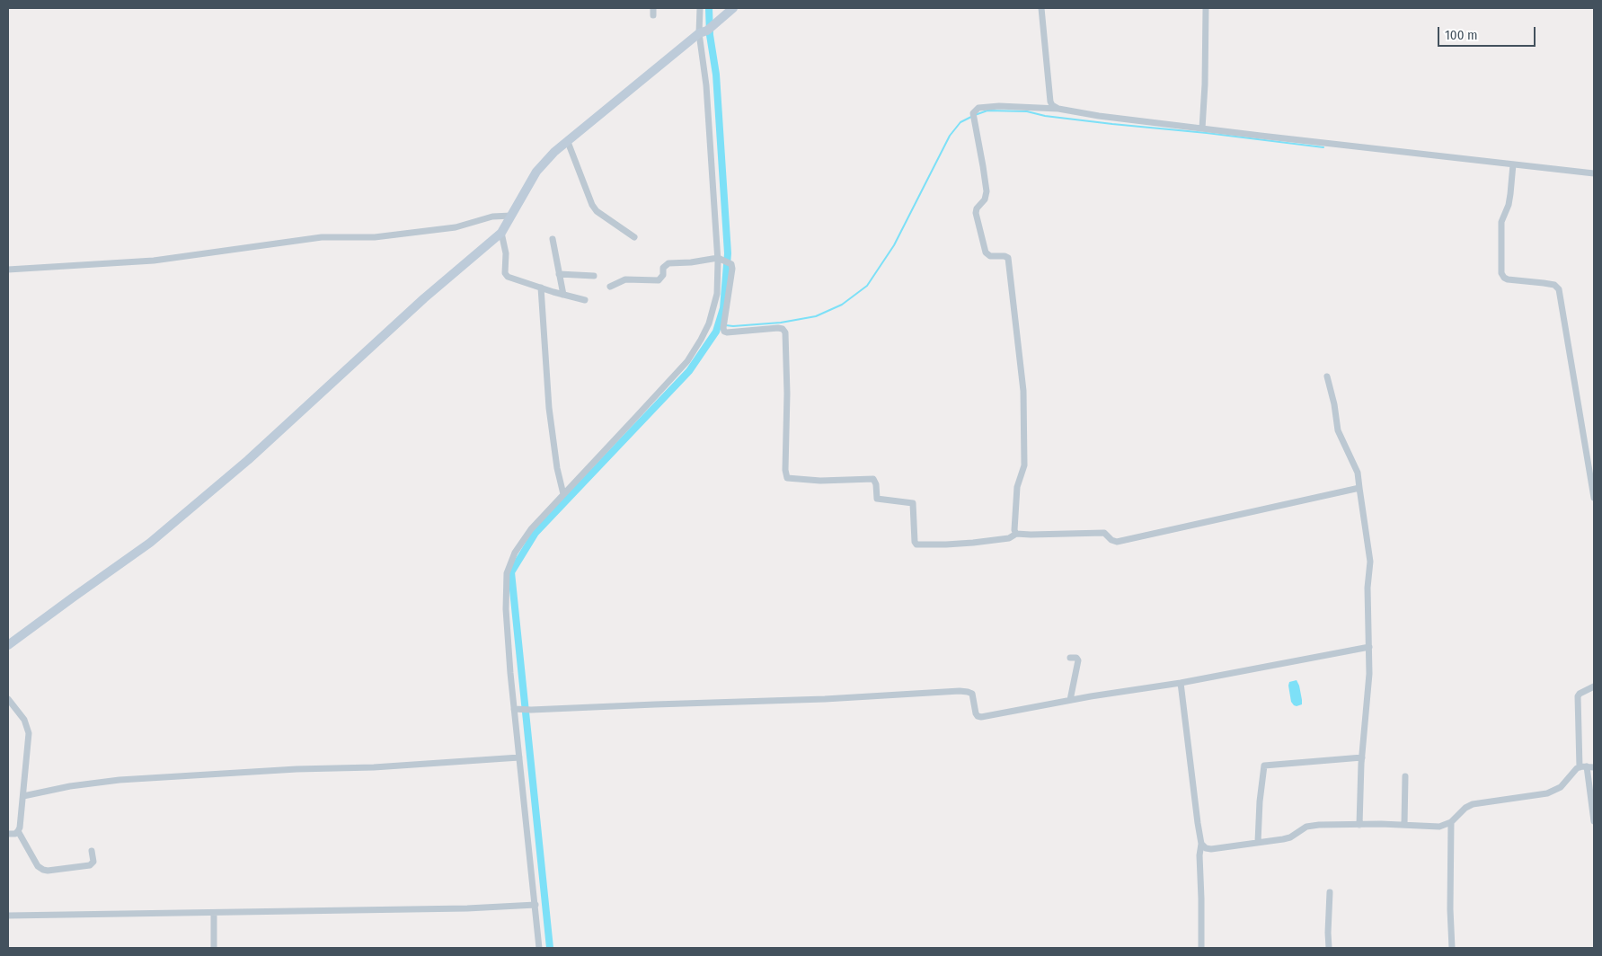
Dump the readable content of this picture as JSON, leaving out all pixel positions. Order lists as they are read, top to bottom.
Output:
{
  "scale_bar": "100 m"
}
